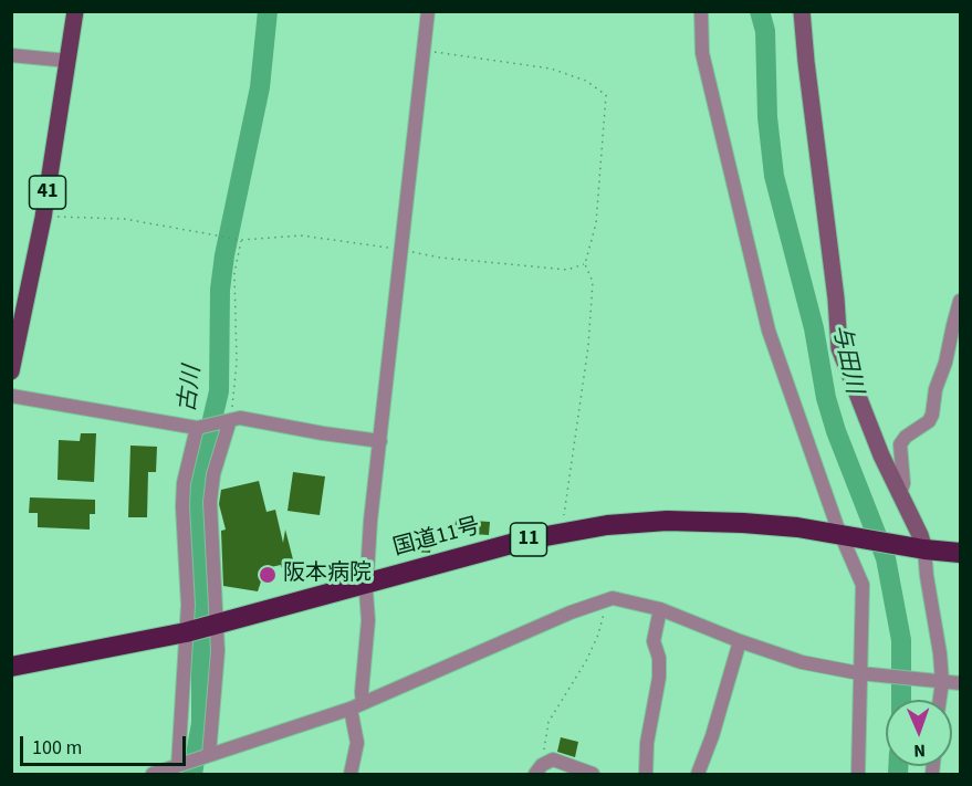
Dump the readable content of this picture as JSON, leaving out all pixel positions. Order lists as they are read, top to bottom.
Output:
{
  "streets": {
    "highway": ["国道11号", "11"],
    "main road": ["41"]
  },
  "water": ["与田川", "古川"],
  "places": ["阪本病院"],
  "scale_bar": "100 m",
  "north": "bottom"
}
